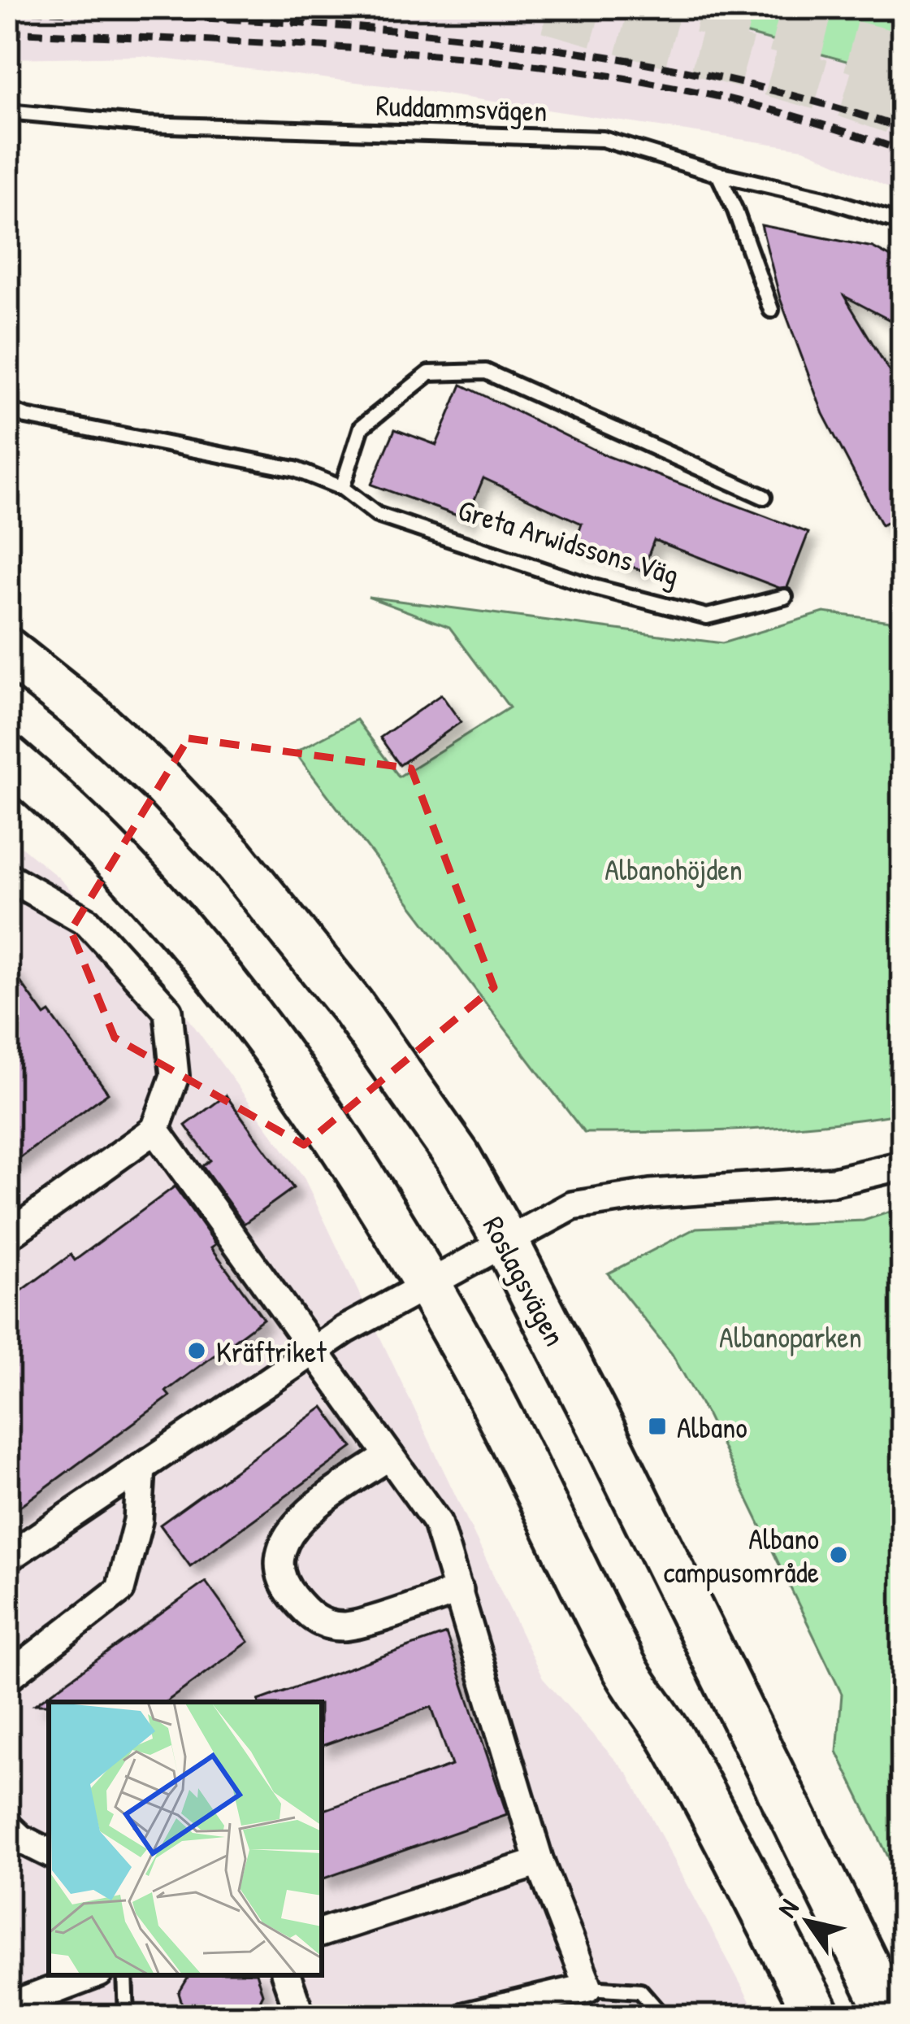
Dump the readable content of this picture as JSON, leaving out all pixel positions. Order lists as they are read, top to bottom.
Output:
{
  "streets": {
    "main road": ["Roslagsvägen"],
    "lane": ["Ruddammsvägen", "Greta Arwidssons Väg"]
  },
  "parks": ["Albanohöjden", "Albanoparken"],
  "places": {
    "other": ["Kräftriket", "Albano campusområde"],
    "transit": ["Albano"]
  },
  "north": "top left"
}
